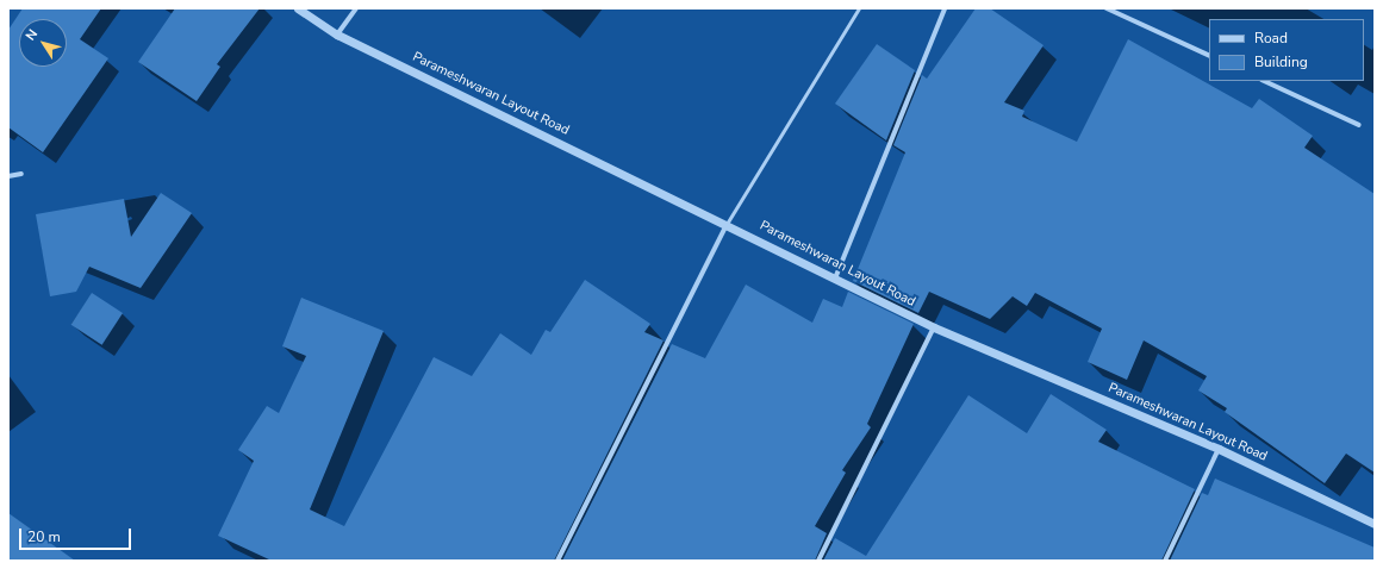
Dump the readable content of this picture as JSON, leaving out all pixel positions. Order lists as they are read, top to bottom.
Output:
{
  "streets": {
    "street": ["Parameshwaran Layout Road"]
  },
  "legend": ["Road", "Building"],
  "scale_bar": "20 m",
  "north": "top left"
}
